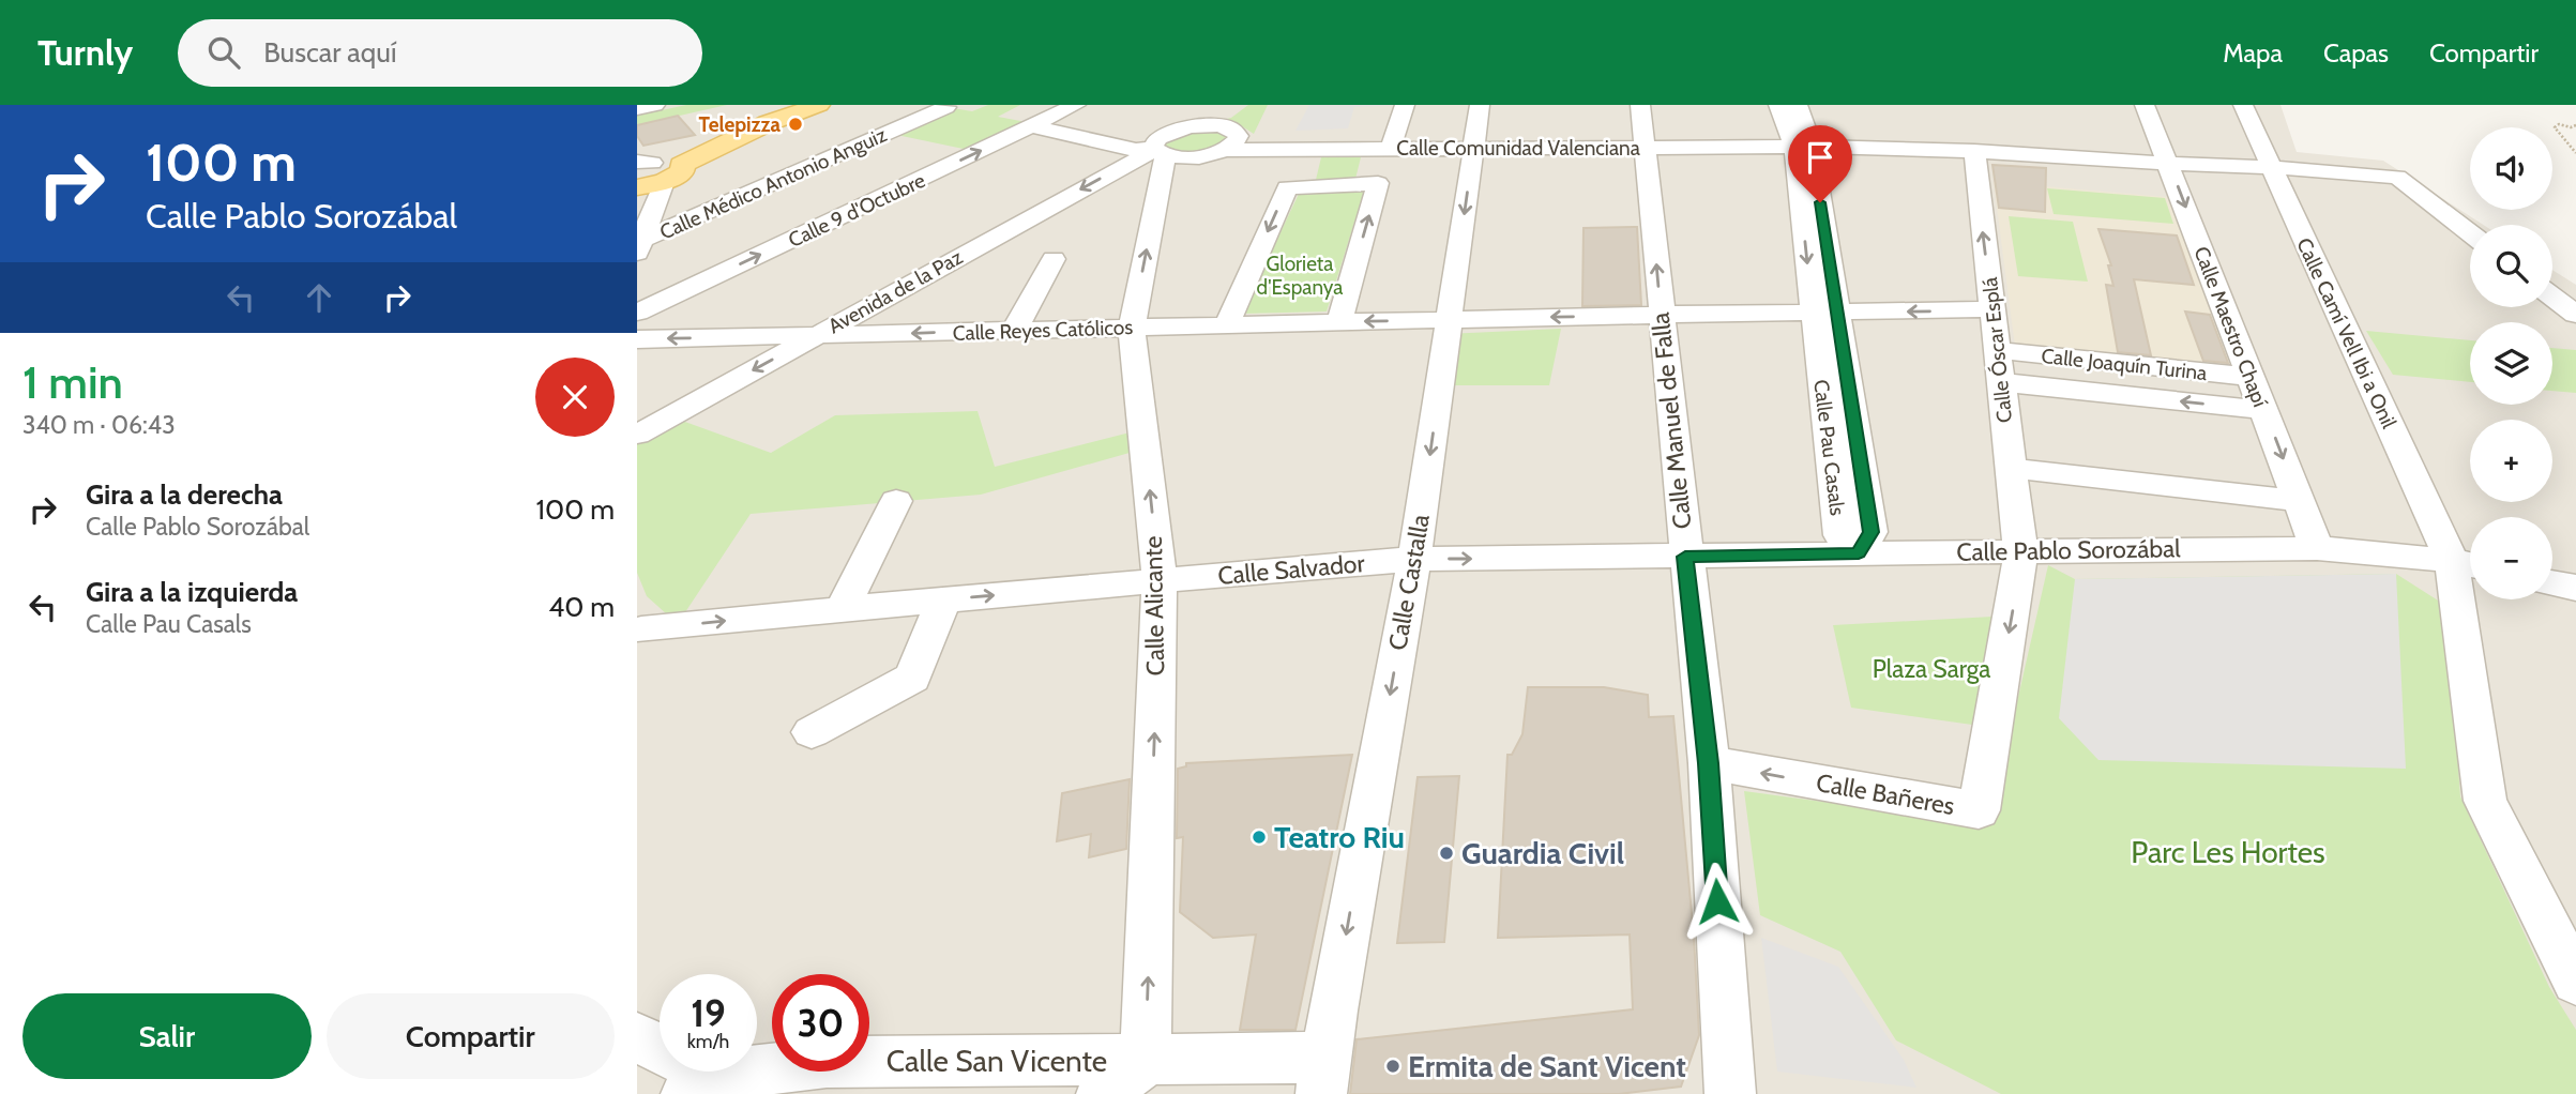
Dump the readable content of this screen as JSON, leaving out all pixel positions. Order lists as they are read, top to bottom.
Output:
{
  "streets": {
    "street": [
      "Calle Comunidad Valenciana",
      "Calle Médico Antonio Anguiz",
      "Calle 9 d'Octubre",
      "Avenida de la Paz",
      "Calle Maestro Chapí",
      "Calle Reyes Católicos",
      "Calle Camí Vell Ibi a Onil",
      "Calle Óscar Esplá",
      "Calle Joaquín Turina",
      "Calle Manuel de Falla",
      "Calle Pau Casals",
      "Calle Pablo Sorozábal",
      "Calle Salvador",
      "Calle Castalla",
      "Calle Alicante",
      "Calle Bañeres",
      "Calle San Vicente"
    ]
  },
  "crossings": [
    ["Calle Comunidad Valenciana", "Avenida de la Paz"],
    ["Calle Comunidad Valenciana", "Calle Maestro Chapí"],
    ["Calle Comunidad Valenciana", "Calle Camí Vell Ibi a Onil"],
    ["Calle Comunidad Valenciana", "Calle Óscar Esplá"],
    ["Calle Comunidad Valenciana", "Calle Manuel de Falla"],
    ["Calle Comunidad Valenciana", "Calle Pau Casals"],
    ["Calle Comunidad Valenciana", "Calle Castalla"],
    ["Calle Comunidad Valenciana", "Calle Alicante"],
    ["Avenida de la Paz", "Calle Reyes Católicos"],
    ["Avenida de la Paz", "Calle Alicante"],
    ["Calle Maestro Chapí", "Calle Joaquín Turina"],
    ["Calle Maestro Chapí", "Calle Pablo Sorozábal"],
    ["Calle Reyes Católicos", "Calle Óscar Esplá"],
    ["Calle Reyes Católicos", "Calle Manuel de Falla"],
    ["Calle Reyes Católicos", "Calle Pau Casals"],
    ["Calle Reyes Católicos", "Calle Castalla"],
    ["Calle Reyes Católicos", "Calle Alicante"],
    ["Calle Camí Vell Ibi a Onil", "Calle Pablo Sorozábal"],
    ["Calle Óscar Esplá", "Calle Joaquín Turina"],
    ["Calle Óscar Esplá", "Calle Pablo Sorozábal"],
    ["Calle Óscar Esplá", "Calle Bañeres"],
    ["Calle Manuel de Falla", "Calle Pablo Sorozábal"],
    ["Calle Manuel de Falla", "Calle Salvador"],
    ["Calle Manuel de Falla", "Calle Bañeres"],
    ["Calle Pau Casals", "Calle Pablo Sorozábal"],
    ["Calle Pablo Sorozábal", "Calle Salvador"],
    ["Calle Pablo Sorozábal", "Calle Bañeres"],
    ["Calle Salvador", "Calle Castalla"],
    ["Calle Salvador", "Calle Alicante"],
    ["Calle Castalla", "Calle San Vicente"],
    ["Calle Alicante", "Calle San Vicente"]
  ],
  "one_way": [
    "Calle 9 d'Octubre",
    "Avenida de la Paz",
    "Calle Maestro Chapí",
    "Calle Reyes Católicos",
    "Calle Óscar Esplá",
    "Calle Salvador",
    "Calle Castalla",
    "Calle Alicante"
  ],
  "parks": ["Glorieta d'Espanya", "Plaza Sarga", "Parc Les Hortes"],
  "places": [
    "Telepizza",
    "Teatro Riu",
    "Guardia Civil",
    "Ermita de Sant Vicent"
  ],
  "page": {
    "header": "Turnly",
    "search": "Buscar aquí",
    "nav": ["Mapa", "Capas", "Compartir"],
    "turn": ["100 m", "Calle Pablo Sorozábal"],
    "map_buttons": ["+", "−"],
    "heading": ["1 min", "340 m · 06:43"],
    "list": [
      {
        "name": "Gira a la derecha",
        "note": "Calle Pablo Sorozábal",
        "value": "100 m"
      },
      {
        "name": "Gira a la izquierda",
        "note": "Calle Pau Casals",
        "value": "40 m"
      }
    ],
    "speed": "19 km/h",
    "limit": "30",
    "buttons": ["Salir", "Compartir"]
  }
}
